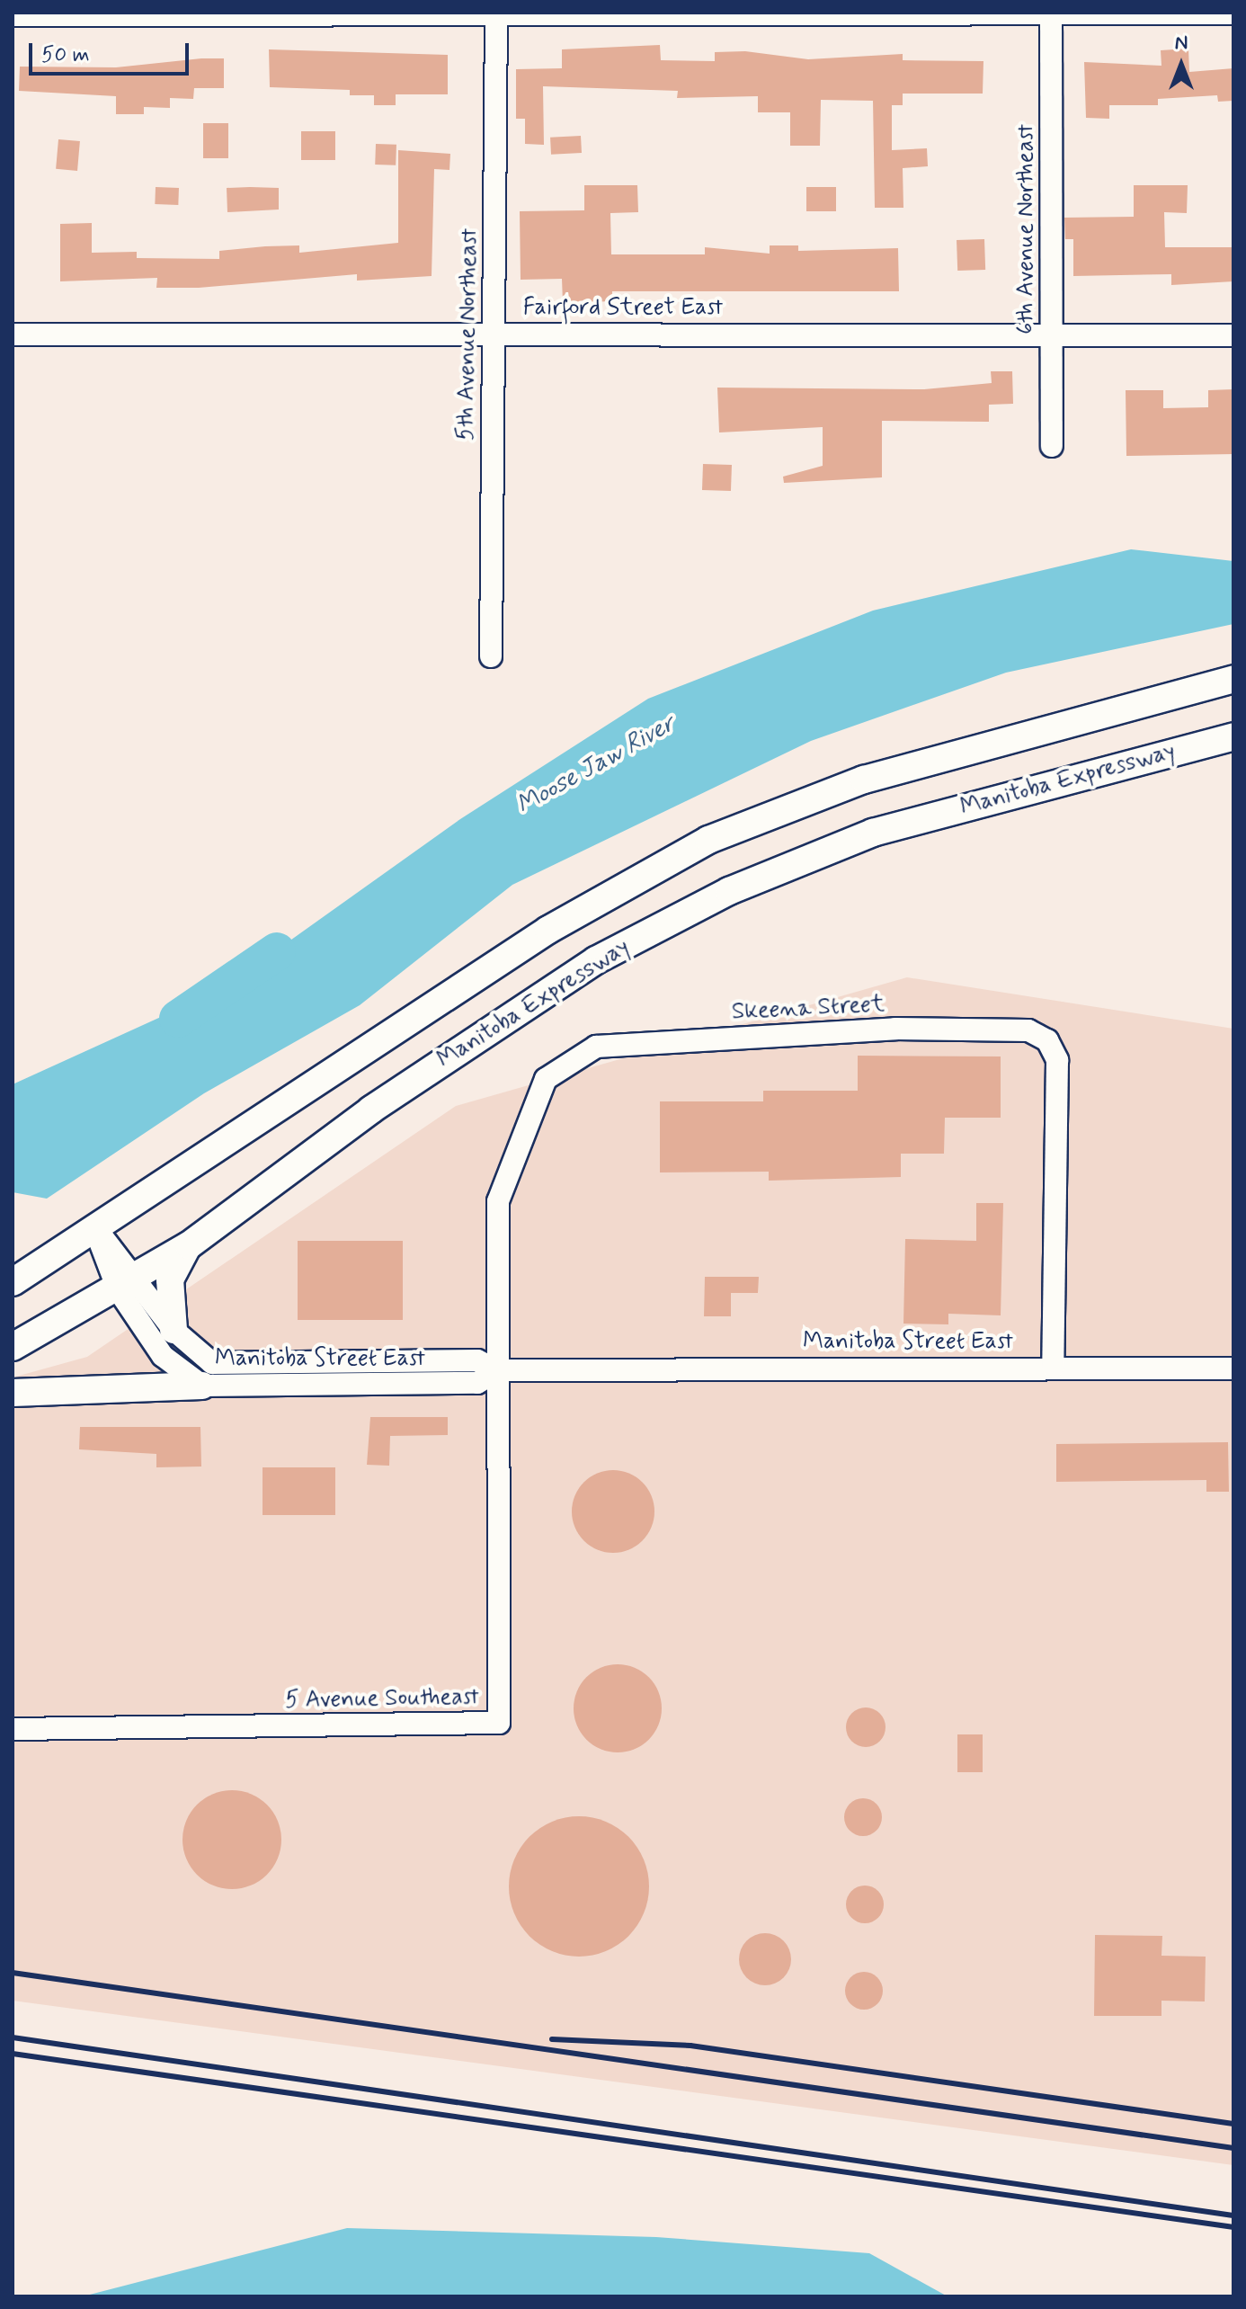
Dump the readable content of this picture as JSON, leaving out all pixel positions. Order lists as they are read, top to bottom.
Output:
{
  "streets": {
    "main road": ["Manitoba Expressway"],
    "street": [
      "6th Avenue Northeast",
      "Fairford Street East",
      "5th Avenue Northeast",
      "Skeena Street",
      "Manitoba Street East",
      "5 Avenue Southeast"
    ]
  },
  "crossings": [
    ["6th Avenue Northeast", "Fairford Street East"],
    ["Fairford Street East", "5th Avenue Northeast"],
    ["Manitoba Expressway", "Manitoba Street East"],
    ["Skeena Street", "Manitoba Street East"],
    ["Skeena Street", "5 Avenue Southeast"],
    ["Manitoba Street East", "5 Avenue Southeast"]
  ],
  "water": ["Moose Jaw River"],
  "scale_bar": "50 m",
  "north": "top"
}
